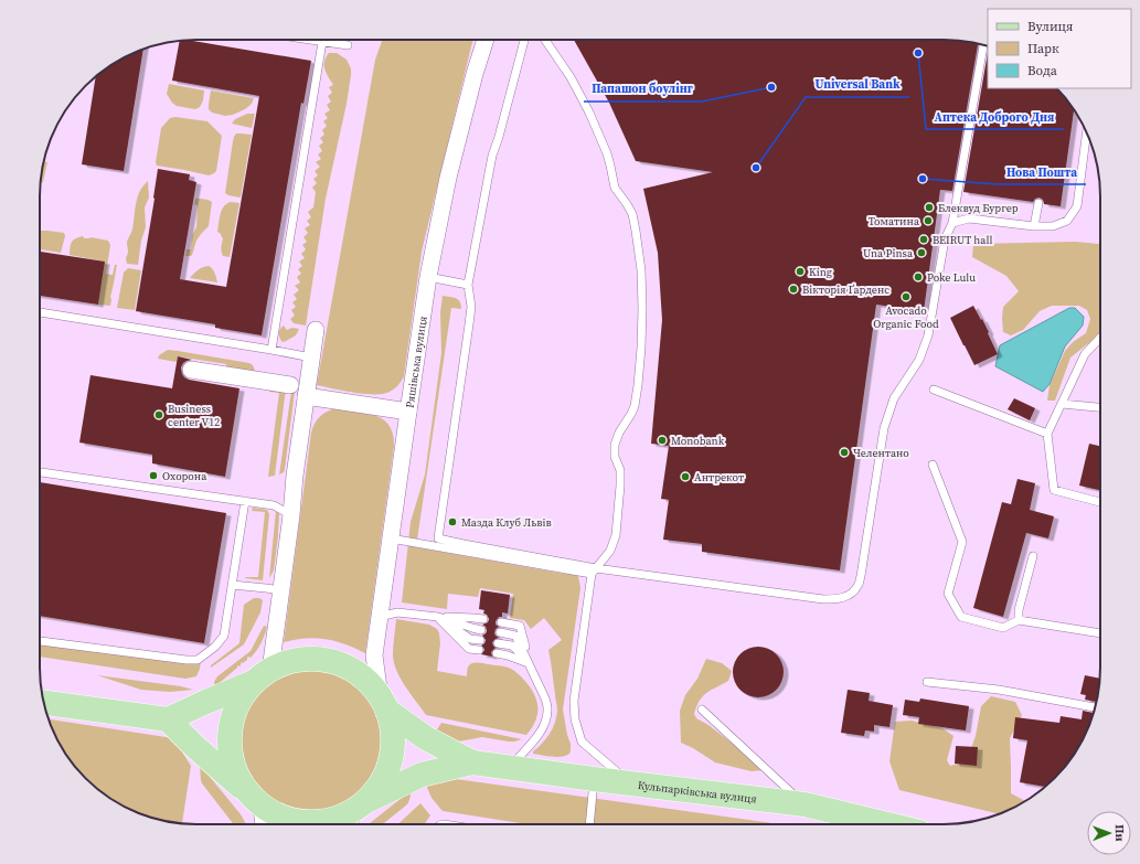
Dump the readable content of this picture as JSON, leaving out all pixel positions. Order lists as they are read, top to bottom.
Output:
{
  "streets": {
    "main road": ["Кульпарківська вулиця"],
    "street": ["Ряшівська вулиця"]
  },
  "crossings": [
    ["Ряшівська вулиця", "Кульпарківська вулиця"]
  ],
  "places": [
    "Аптека Доброго Дня",
    "Папашон боулінг",
    "Universal Bank",
    "Нова Пошта",
    "Блеквуд Бургер",
    "Томатина",
    "BEIRUT hall",
    "Una Pinsa",
    "King",
    "Poke Lulu",
    "Вікторія Ґарденс",
    "Avocado Organic Food",
    "Business center V12",
    "Monobank",
    "Челентано",
    "Охорона",
    "Антрекот",
    "Мазда Клуб Львів"
  ],
  "legend": ["Вулиця", "Парк", "Вода"],
  "north": "right"
}
